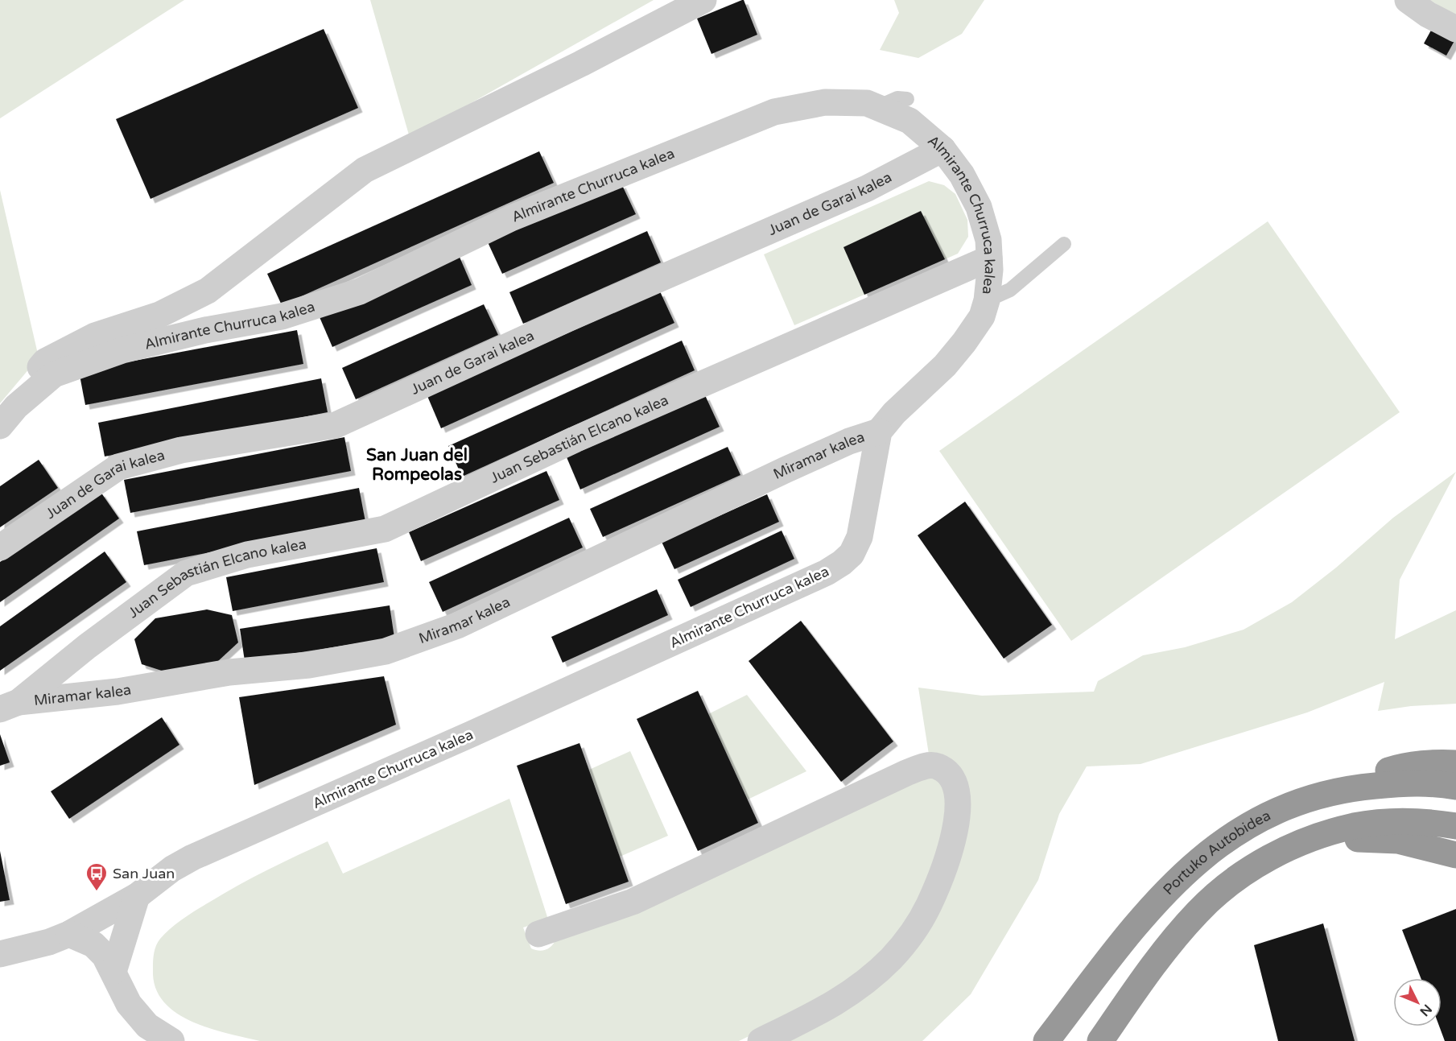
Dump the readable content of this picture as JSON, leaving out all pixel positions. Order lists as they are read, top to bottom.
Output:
{
  "streets": {
    "highway": ["Portuko Autobidea"],
    "street": [
      "Almirante Churruca kalea",
      "Juan de Garai kalea",
      "Juan Sebastián Elcano kalea",
      "Miramar kalea"
    ]
  },
  "crossings": [
    ["Almirante Churruca kalea", "Juan de Garai kalea"],
    ["Almirante Churruca kalea", "Juan Sebastián Elcano kalea"],
    ["Almirante Churruca kalea", "Miramar kalea"],
    ["Juan Sebastián Elcano kalea", "Miramar kalea"]
  ],
  "districts": ["San Juan del Rompeolas"],
  "places": {
    "bus stop": ["San Juan"]
  },
  "north": "bottom right"
}
